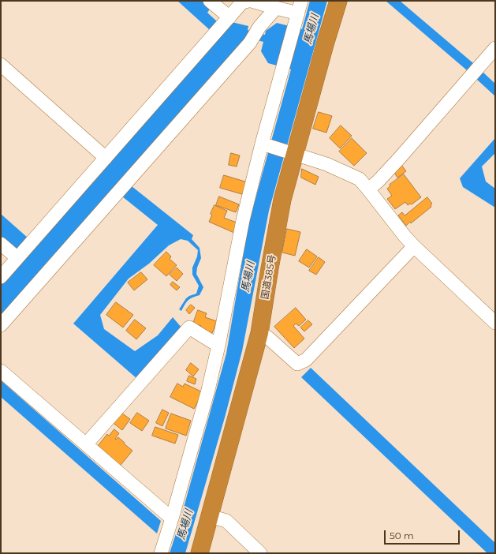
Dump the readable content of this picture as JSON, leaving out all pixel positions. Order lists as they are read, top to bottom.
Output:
{
  "streets": {
    "highway": ["国道385号"]
  },
  "water": ["馬場川"],
  "scale_bar": "50 m"
}
